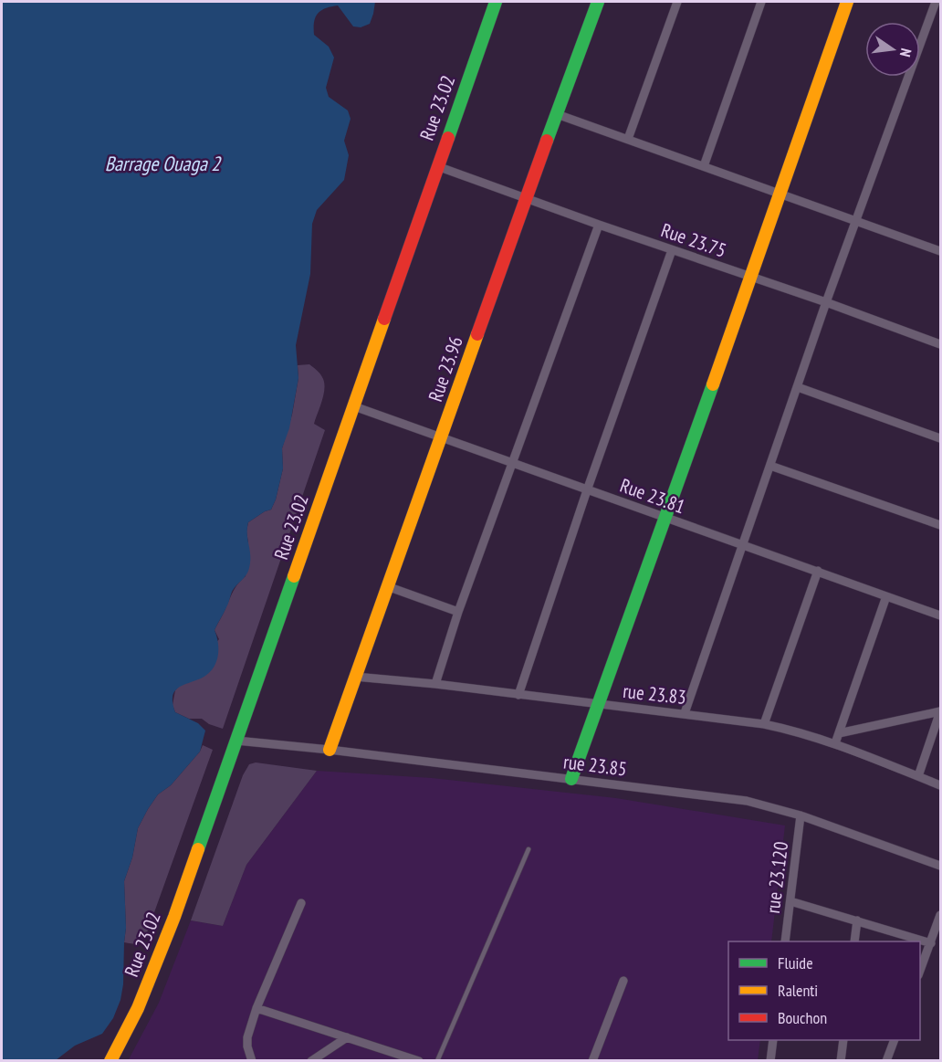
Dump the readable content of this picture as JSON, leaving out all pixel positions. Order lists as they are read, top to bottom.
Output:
{
  "streets": {
    "street": [
      "Rue 23.02",
      "Rue 23.75",
      "Rue 23.96",
      "Rue 23.81",
      "rue 23.83",
      "rue 23.85",
      "rue 23.120"
    ]
  },
  "crossings": [
    ["Rue 23.02", "Rue 23.75"],
    ["Rue 23.02", "Rue 23.81"],
    ["Rue 23.02", "rue 23.85"],
    ["Rue 23.75", "Rue 23.96"],
    ["Rue 23.96", "Rue 23.81"],
    ["Rue 23.96", "rue 23.83"],
    ["Rue 23.96", "rue 23.85"],
    ["rue 23.85", "rue 23.120"]
  ],
  "water": ["Barrage Ouaga 2"],
  "legend": ["Fluide", "Ralenti", "Bouchon"],
  "north": "right"
}
